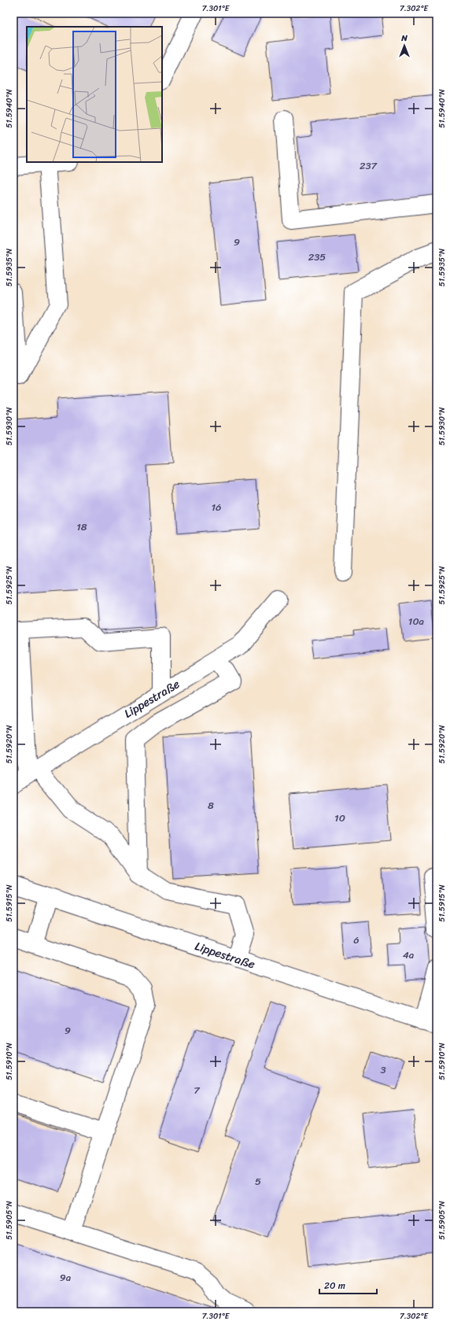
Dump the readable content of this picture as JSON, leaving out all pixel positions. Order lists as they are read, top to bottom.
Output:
{
  "streets": {
    "street": ["Lippestraße"]
  },
  "house_numbers": [
    "237",
    "9",
    "235",
    "16",
    "18",
    "10a",
    "8",
    "10",
    "6",
    "4a",
    "9",
    "3",
    "7",
    "5",
    "9a"
  ],
  "scale_bar": "20 m",
  "north": "top",
  "coordinates": [
    "7.301°E",
    "7.302°E",
    "51.5940°N",
    "51.5935°N",
    "51.5930°N",
    "51.5925°N",
    "51.5920°N",
    "51.5915°N",
    "51.5910°N",
    "51.5905°N"
  ]
}
